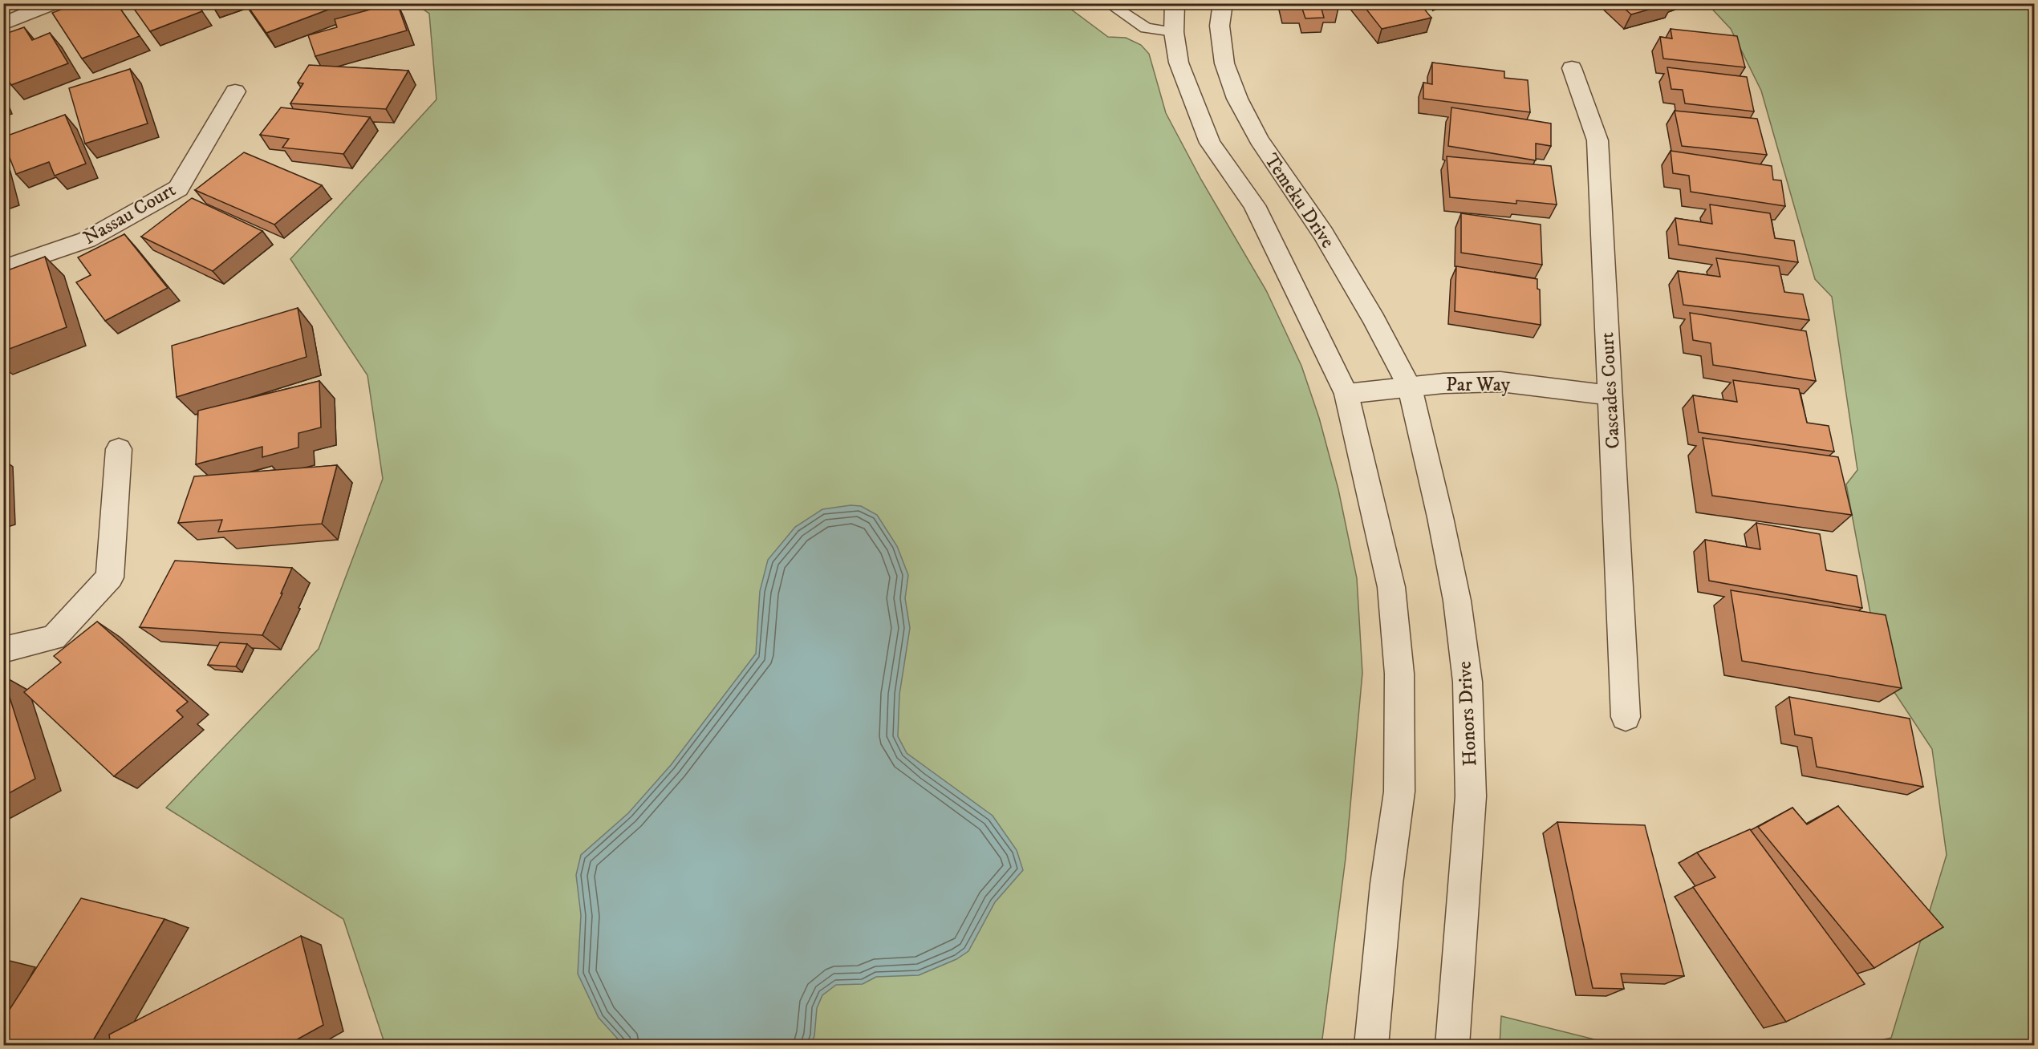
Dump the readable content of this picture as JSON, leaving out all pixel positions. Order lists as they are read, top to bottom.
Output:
{
  "streets": {
    "street": [
      "Temeku Drive",
      "Nassau Court",
      "Par Way",
      "Cascades Court",
      "Honors Drive"
    ]
  },
  "crossings": [
    ["Temeku Drive", "Par Way"],
    ["Temeku Drive", "Honors Drive"],
    ["Par Way", "Cascades Court"],
    ["Par Way", "Honors Drive"]
  ]
}
